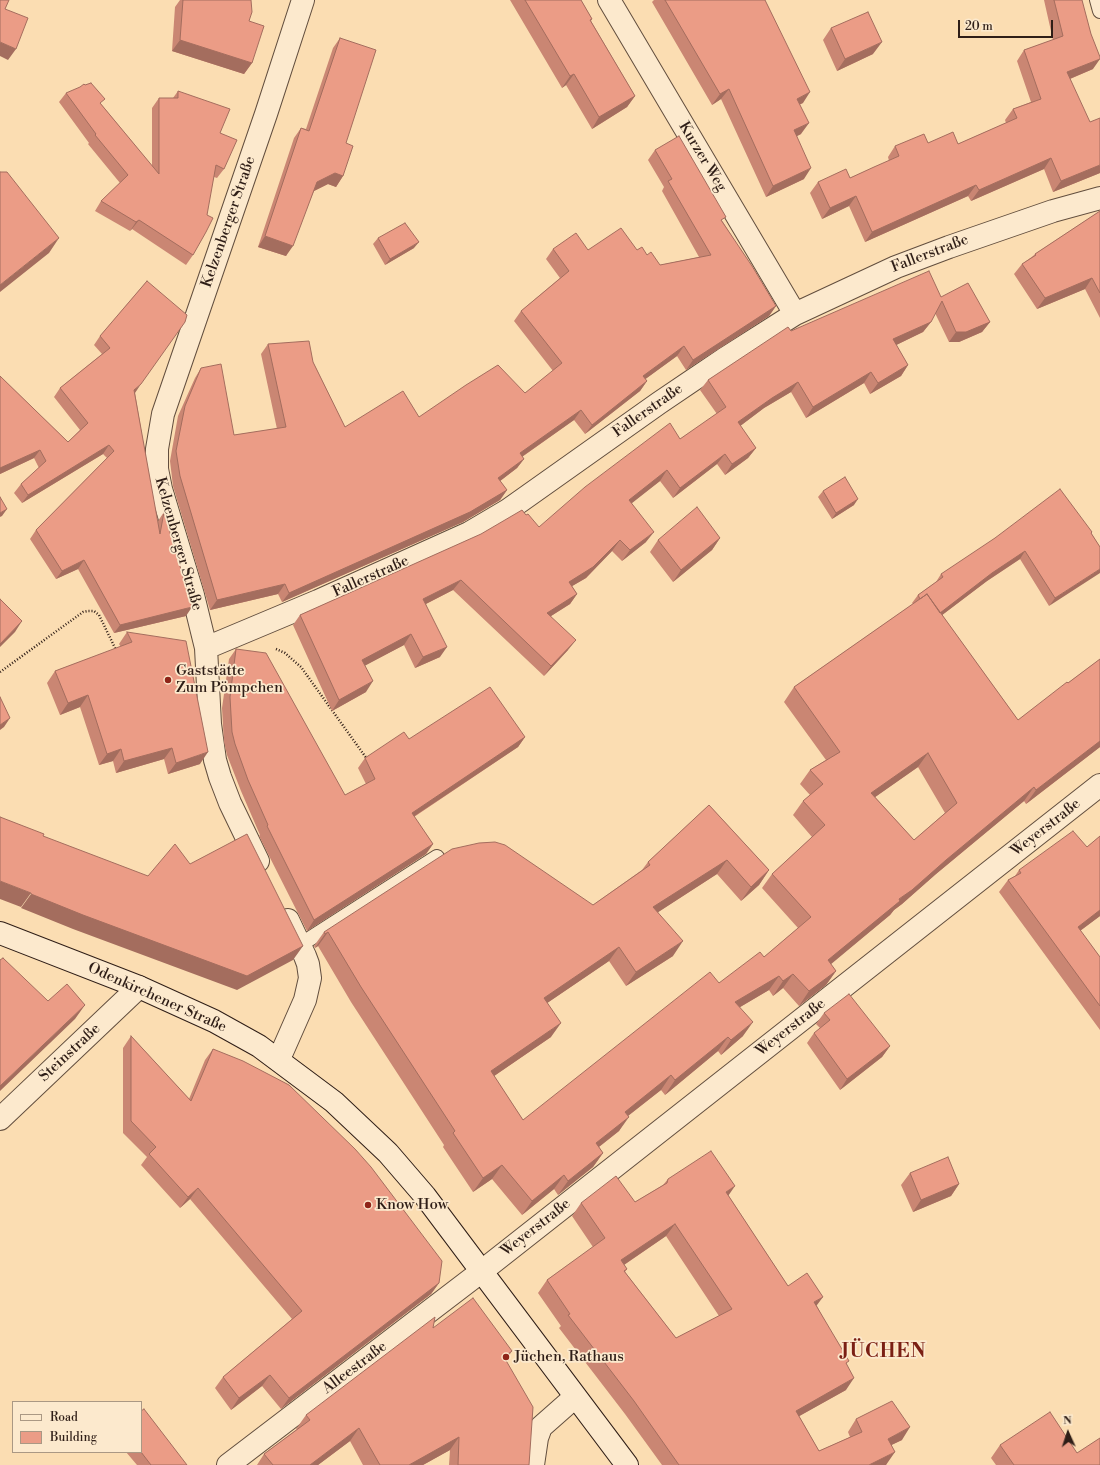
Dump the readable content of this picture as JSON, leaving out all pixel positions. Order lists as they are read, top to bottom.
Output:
{
  "streets": {
    "street": [
      "Kurzer Weg",
      "Kelzenberger Straße",
      "Fallerstraße",
      "Weyerstraße",
      "Odenkirchener Straße",
      "Steinstraße",
      "Alleestraße"
    ]
  },
  "crossings": [
    ["Kurzer Weg", "Fallerstraße"],
    ["Kelzenberger Straße", "Fallerstraße"],
    ["Weyerstraße", "Odenkirchener Straße"],
    ["Weyerstraße", "Alleestraße"],
    ["Odenkirchener Straße", "Steinstraße"],
    ["Odenkirchener Straße", "Alleestraße"]
  ],
  "districts": ["JÜCHEN"],
  "places": ["Gaststätte Zum Pömpchen", "Know How", "Jüchen, Rathaus"],
  "legend": ["Road", "Building"],
  "scale_bar": "20 m",
  "north": "top"
}
